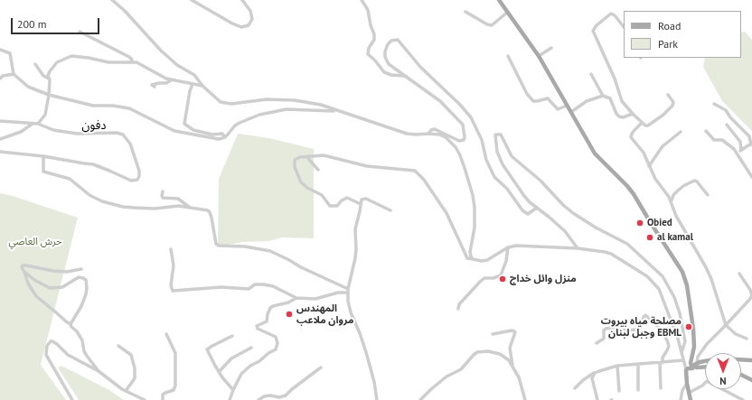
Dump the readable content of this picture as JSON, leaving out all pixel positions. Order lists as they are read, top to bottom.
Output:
{
  "districts": ["دفون"],
  "parks": ["حرش العاصي"],
  "places": [
    "Obied",
    "al kamal",
    "منزل وائل خداج",
    "المهندس مروان ملاعب",
    "مصلحة مياه بيروت وجبل لبنان EBML"
  ],
  "legend": ["Road", "Park"],
  "scale_bar": "200 m",
  "north": "bottom"
}
